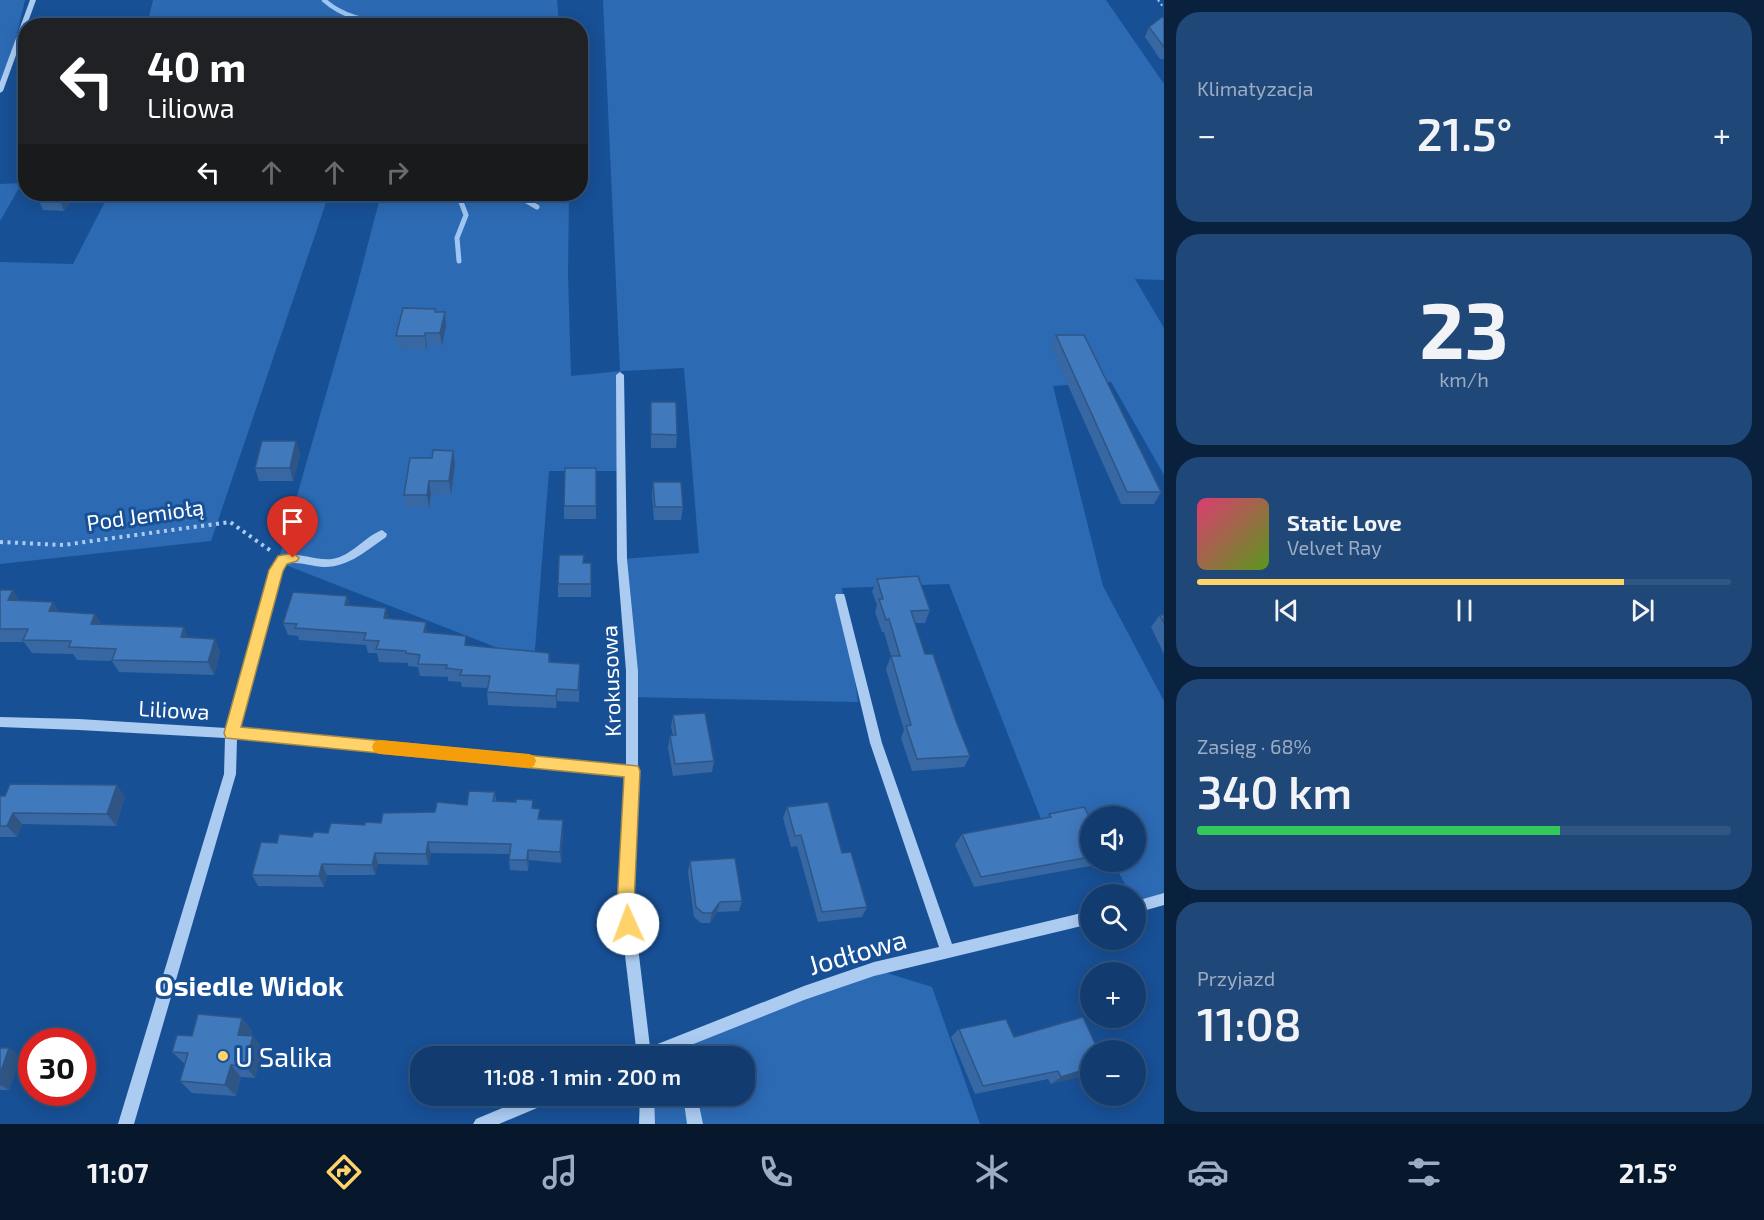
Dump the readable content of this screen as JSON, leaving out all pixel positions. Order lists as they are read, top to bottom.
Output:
{
  "streets": {
    "street": ["Krokusowa", "Liliowa", "Jodłowa"],
    "path": ["Pod Jemiołą"]
  },
  "crossings": [
    ["Krokusowa", "Liliowa"]
  ],
  "districts": ["Osiedle Widok"],
  "places": ["U Salika"],
  "page": {
    "tile": [
      "Klimatyzacja",
      ["23", "km/h"],
      ["Zasięg · 68%", "340 km"],
      ["Przyjazd", "11:08"]
    ],
    "turn": ["40 m", "Liliowa"],
    "heat": ["−", "21.5°", "+"],
    "song": ["Static Love", "Velvet Ray"],
    "map_buttons": ["+", "−"],
    "limit": "30",
    "trip": "11:08 · 1 min · 200 m",
    "tabs": ["11:07", "21.5°"]
  }
}
